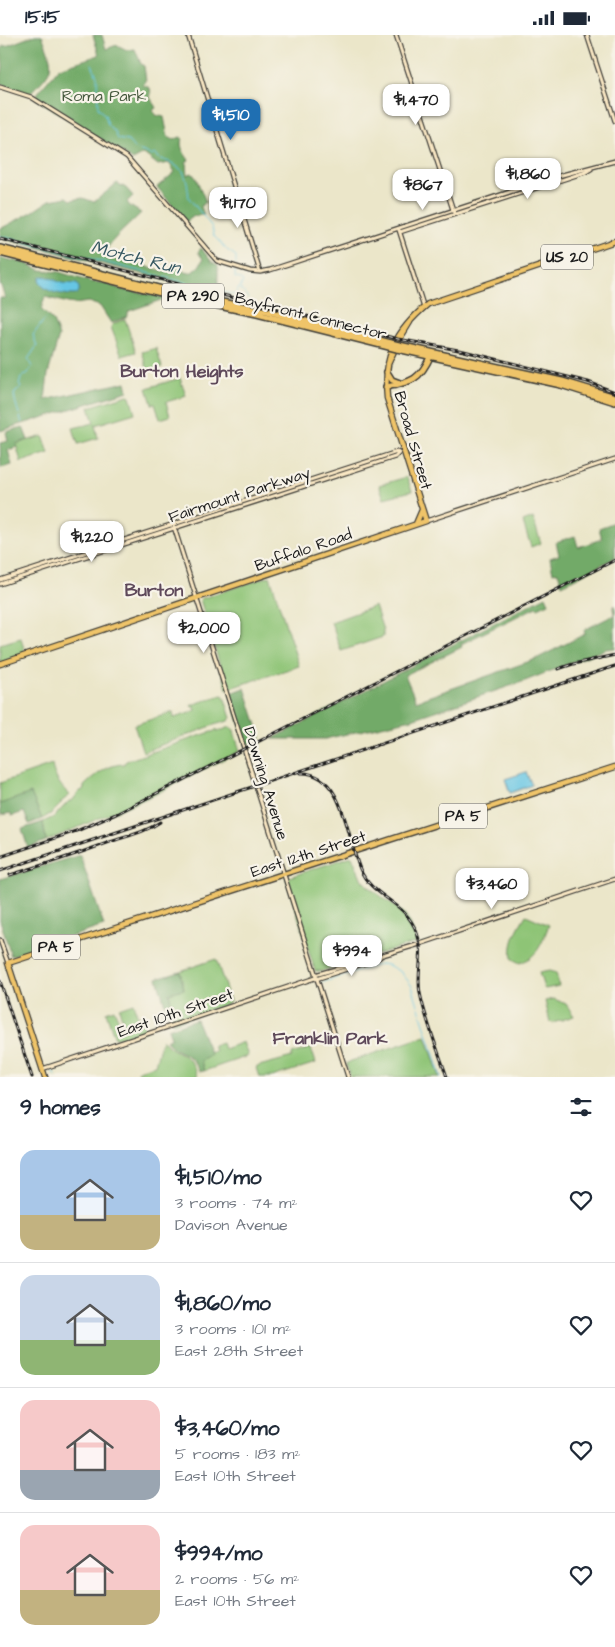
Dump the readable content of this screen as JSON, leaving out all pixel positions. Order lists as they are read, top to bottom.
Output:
{
  "streets": {
    "highway": ["PA 290", "Bayfront Connector"],
    "main road": [
      "US 20",
      "Broad Street",
      "Buffalo Road",
      "PA 5",
      "East 12th Street"
    ],
    "street": ["Fairmount Parkway", "Downing Avenue", "East 10th Street"]
  },
  "crossings": [
    ["US 20", "Broad Street"],
    ["Broad Street", "Fairmount Parkway"],
    ["Broad Street", "Buffalo Road"],
    ["Fairmount Parkway", "Downing Avenue"],
    ["Buffalo Road", "Downing Avenue"],
    ["Downing Avenue", "East 12th Street"],
    ["Downing Avenue", "East 10th Street"]
  ],
  "districts": ["Burton Heights", "Burton", "Franklin Park"],
  "water": ["Motch Run"],
  "parks": ["Roma Park"],
  "page": {
    "status": "15:15",
    "price": [
      "$1,470",
      "$1,510",
      "$1,860",
      "$867",
      "$1,170",
      "$1,220",
      "$2,000",
      "$3,460",
      "$994"
    ],
    "heading": "9 homes",
    "list": [
      {
        "name": "$1,510/mo",
        "note": "3 rooms · 74 m² · Davison Avenue"
      },
      {
        "name": "$1,860/mo",
        "note": "3 rooms · 101 m² · East 28th Street"
      },
      {
        "name": "$3,460/mo",
        "note": "5 rooms · 183 m² · East 10th Street"
      },
      {
        "name": "$994/mo",
        "note": "2 rooms · 56 m² · East 10th Street"
      }
    ]
  }
}
